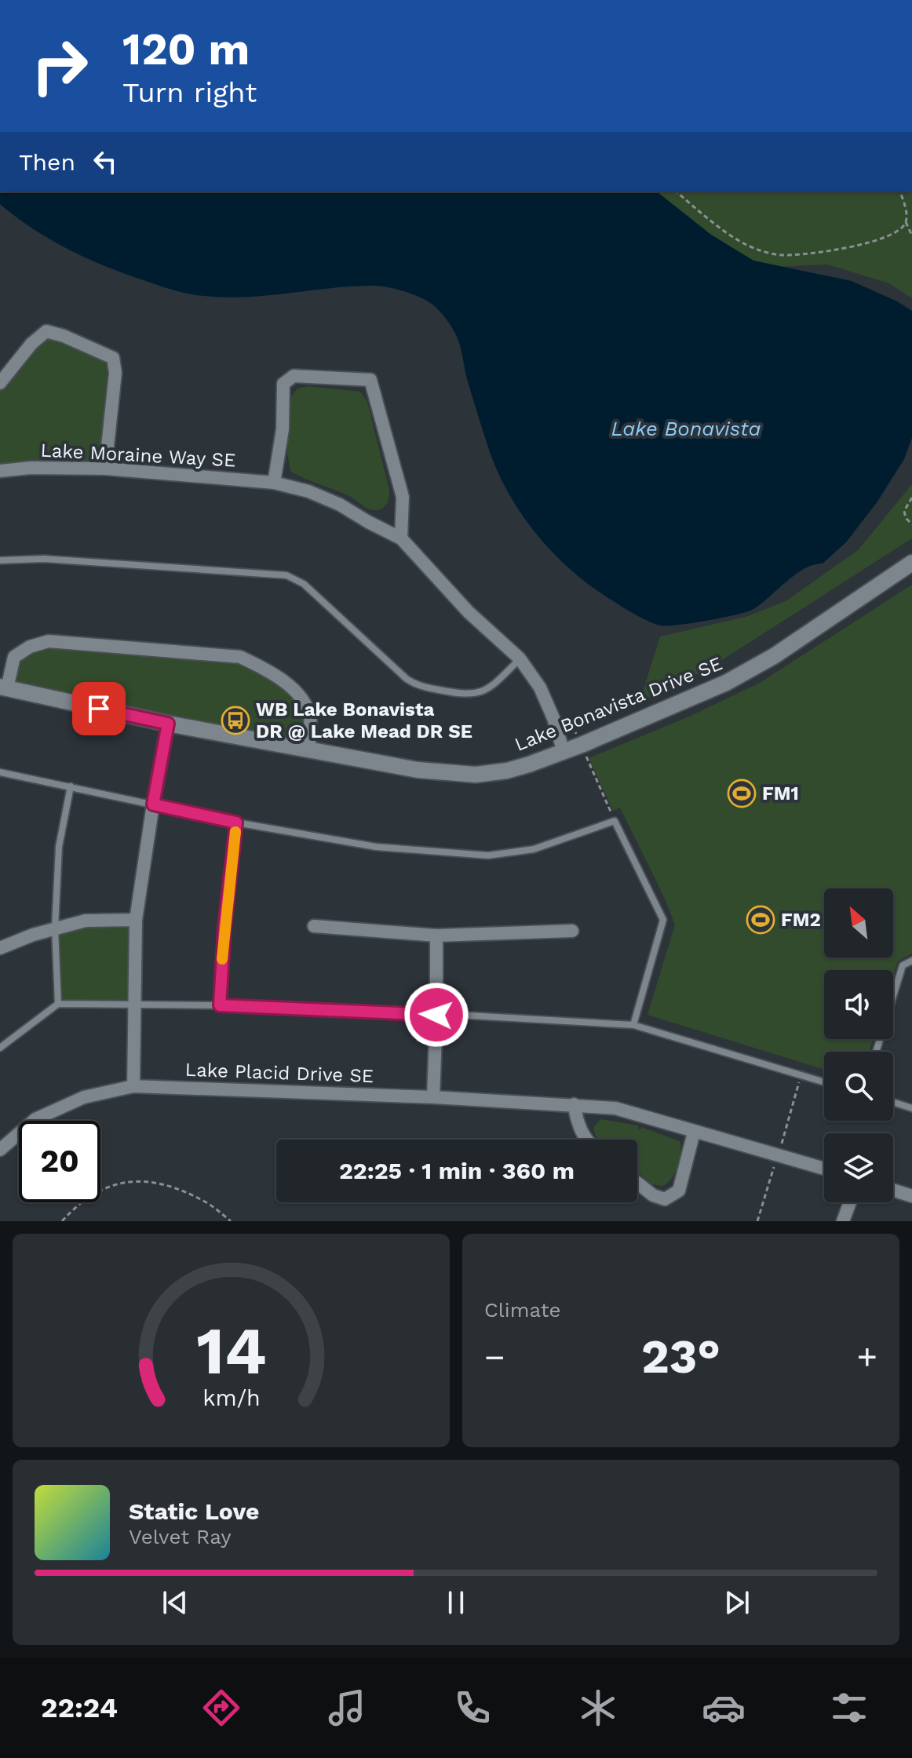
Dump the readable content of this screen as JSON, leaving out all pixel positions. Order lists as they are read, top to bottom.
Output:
{
  "streets": {
    "street": ["Lake Moraine Way SE", "Lake Bonavista Drive SE", "Lake Placid Drive SE"]
  },
  "crossings": [
    ["Lake Moraine Way SE", "Lake Bonavista Drive SE"]
  ],
  "water": ["Lake Bonavista"],
  "places": {
    "bus stop": ["WB Lake Bonavista DR @ Lake Mead DR SE"],
    "sports": ["FM1", "FM2"]
  },
  "north": "top left",
  "page": {
    "turn": ["120 m", "Turn right"],
    "then": "Then",
    "limit": "20",
    "trip": "22:25 · 1 min · 360 m",
    "tile": "Climate",
    "heat": ["−", "23°", "+"],
    "song": ["Static Love", "Velvet Ray"],
    "tabs": "22:24",
    "gauge": ["14", "km/h"]
  }
}
